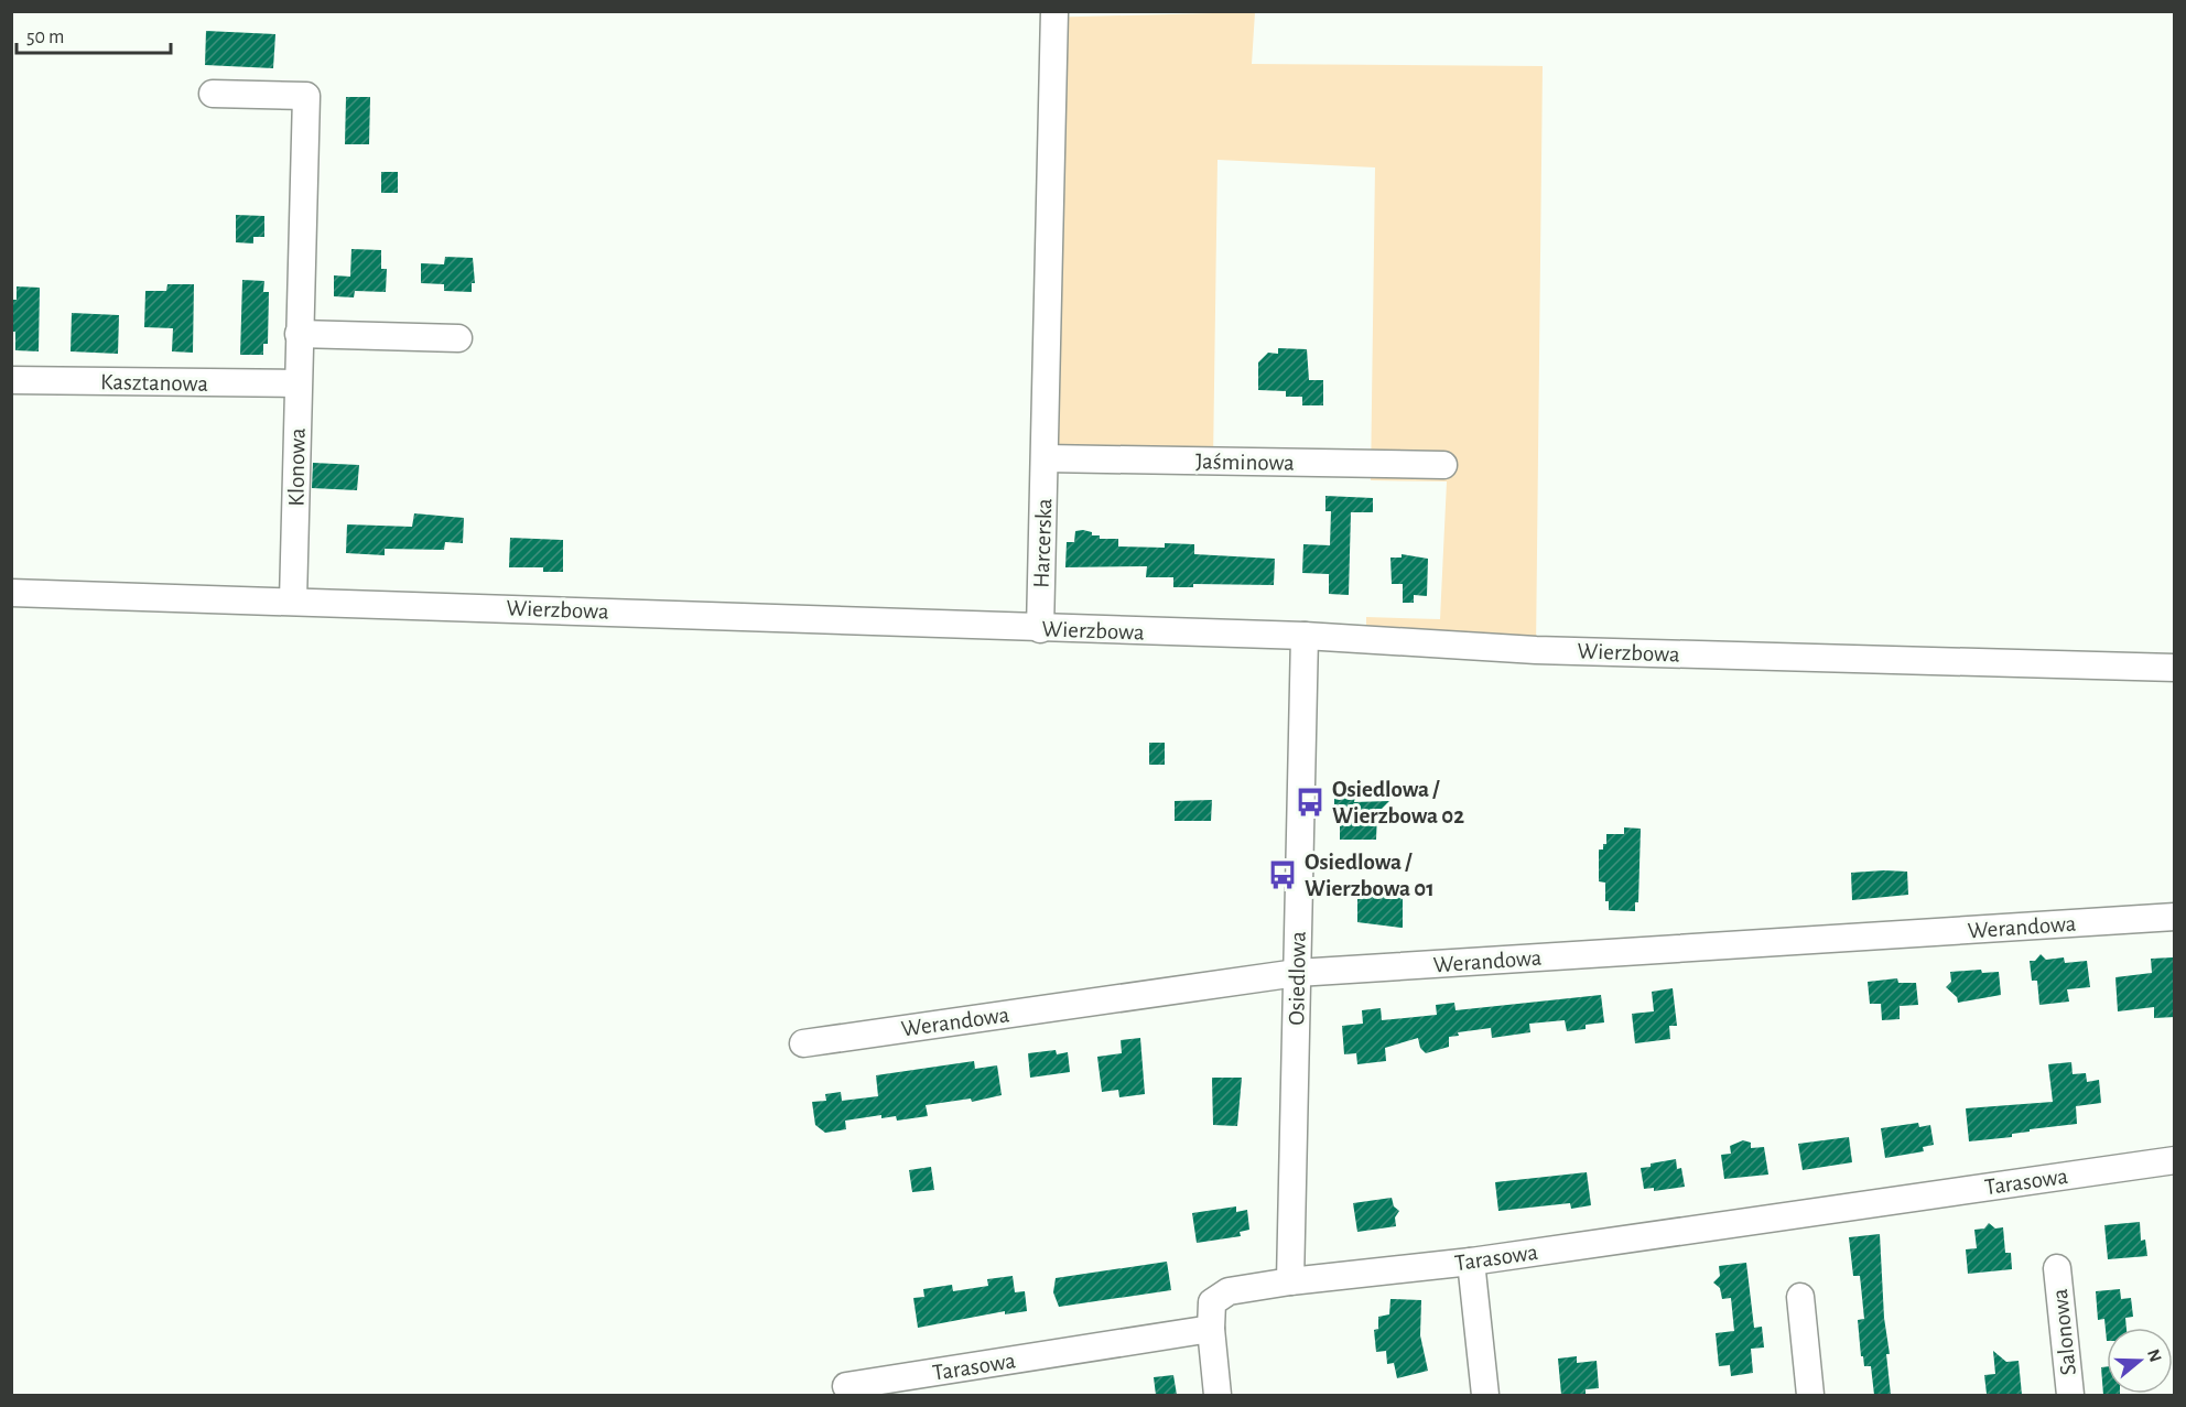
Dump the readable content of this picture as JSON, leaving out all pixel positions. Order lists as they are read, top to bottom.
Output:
{
  "streets": {
    "street": [
      "Kasztanowa",
      "Jaśminowa",
      "Klonowa",
      "Harcerska",
      "Wierzbowa",
      "Werandowa",
      "Osiedlowa",
      "Tarasowa",
      "Salonowa"
    ]
  },
  "crossings": [
    ["Kasztanowa", "Klonowa"],
    ["Jaśminowa", "Harcerska"],
    ["Klonowa", "Wierzbowa"],
    ["Harcerska", "Wierzbowa"],
    ["Wierzbowa", "Osiedlowa"],
    ["Werandowa", "Osiedlowa"],
    ["Osiedlowa", "Tarasowa"]
  ],
  "places": {
    "bus stop": ["Osiedlowa / Wierzbowa 02", "Osiedlowa / Wierzbowa 01"]
  },
  "scale_bar": "50 m",
  "north": "right"
}
